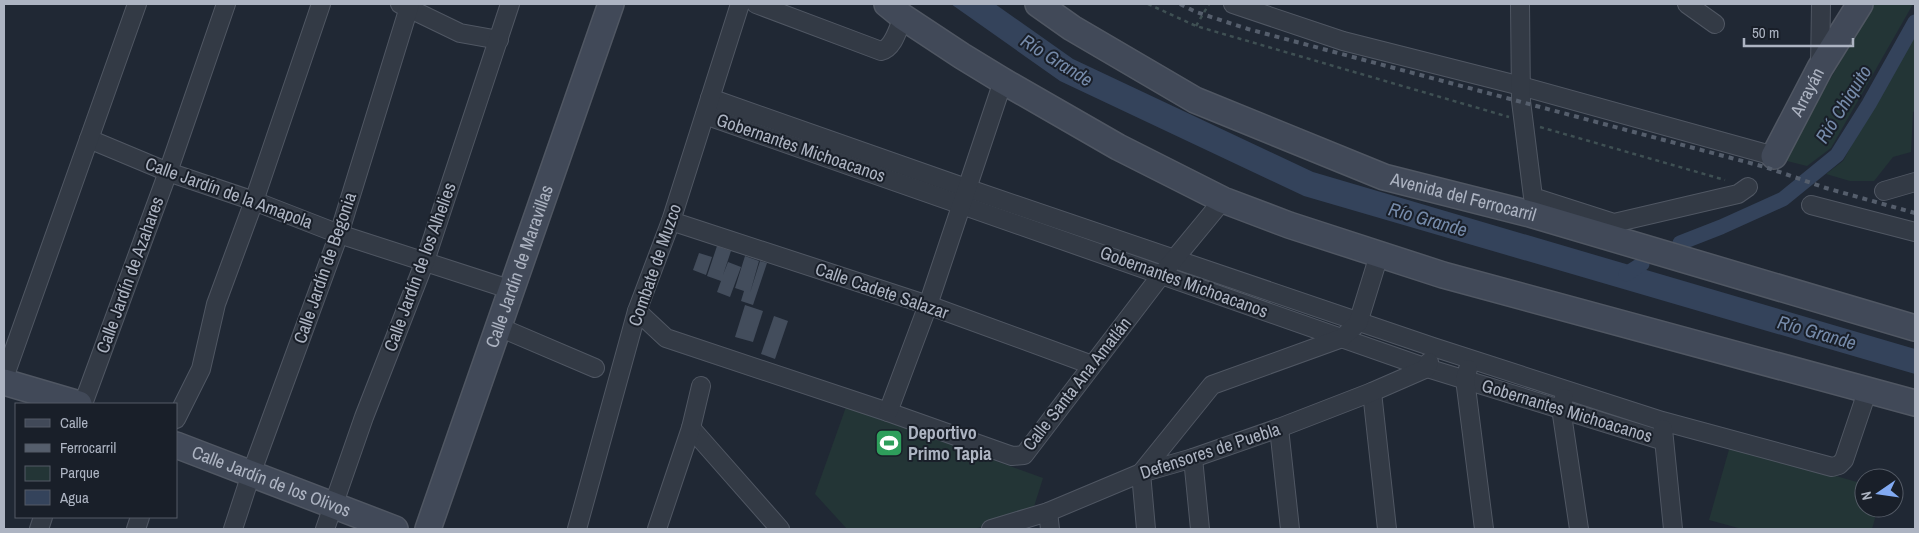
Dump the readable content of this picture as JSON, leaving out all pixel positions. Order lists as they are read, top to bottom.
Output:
{
  "streets": {
    "main road": [
      "Arrayán",
      "Avenida del Ferrocarril",
      "Calle Jardín de Maravillas",
      "Calle Jardín de los Olivos"
    ],
    "street": [
      "Gobernantes Michoacanos",
      "Calle Jardín de la Amapola",
      "Combate de Muzco",
      "Calle Jardín de los Alhelies",
      "Calle Jardín de Begonia",
      "Calle Jardín de Azahares",
      "Calle Cadete Salazar",
      "Calle Santa Ana Amatlán",
      "Defensores de Puebla"
    ]
  },
  "crossings": [
    ["Gobernantes Michoacanos", "Combate de Muzco"],
    ["Gobernantes Michoacanos", "Calle Santa Ana Amatlán"],
    ["Gobernantes Michoacanos", "Defensores de Puebla"],
    ["Calle Jardín de la Amapola", "Calle Jardín de los Alhelies"],
    ["Calle Jardín de la Amapola", "Calle Jardín de Maravillas"],
    ["Calle Jardín de la Amapola", "Calle Jardín de Begonia"],
    ["Calle Jardín de la Amapola", "Calle Jardín de Azahares"],
    ["Combate de Muzco", "Calle Cadete Salazar"],
    ["Combate de Muzco", "Calle Santa Ana Amatlán"],
    ["Calle Jardín de los Alhelies", "Calle Jardín de los Olivos"],
    ["Calle Jardín de Begonia", "Calle Jardín de los Olivos"],
    ["Calle Cadete Salazar", "Calle Santa Ana Amatlán"]
  ],
  "water": ["Río Grande", "Rió Chiquito"],
  "places": {
    "sports": ["Deportivo Primo Tapia"]
  },
  "legend": [
    "Calle",
    "Ferrocarril",
    "Parque",
    "Agua"
  ],
  "scale_bar": "50 m",
  "north": "left"
}
